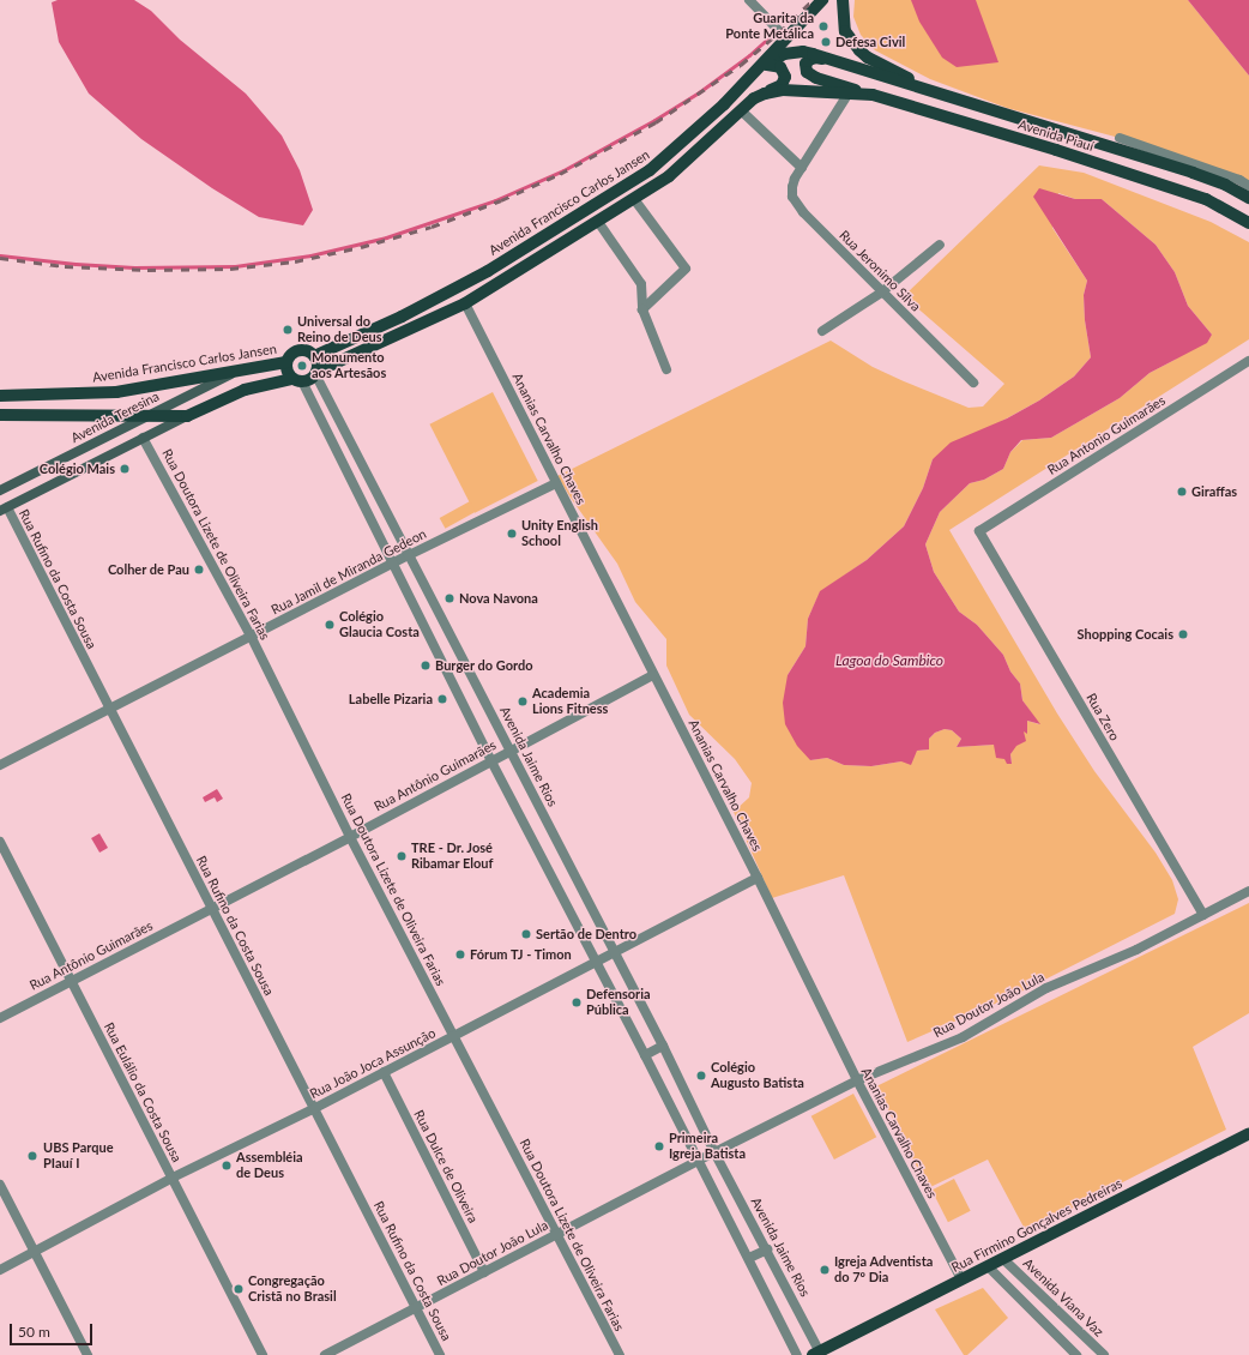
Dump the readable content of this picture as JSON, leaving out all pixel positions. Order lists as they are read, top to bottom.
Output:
{
  "streets": {
    "main road": [
      "Avenida Piauí",
      "Avenida Francisco Carlos Jansen",
      "Avenida Teresina",
      "Rua Firmino Gonçalves Pedreiras"
    ],
    "street": [
      "Rua Jeronimo Silva",
      "Rua Antonio Guimarães",
      "Ananias Carvalho Chaves",
      "Rua Doutora Lizete de Oliveira Farias",
      "Rua Jamil de Miranda Gedeon",
      "Rua Rufino da Costa Sousa",
      "Rua Zero",
      "Avenida Jaime Rios",
      "Rua Antônio Guimarães",
      "Rua Doutor João Lula",
      "Rua João Joca Assunção",
      "Rua Eulálio da Costa Sousa",
      "Rua Dulce de Oliveira",
      "Avenida Viana Vaz"
    ]
  },
  "crossings": [
    ["Avenida Piauí", "Avenida Francisco Carlos Jansen"],
    ["Avenida Piauí", "Rua Jeronimo Silva"],
    ["Avenida Francisco Carlos Jansen", "Avenida Teresina"],
    ["Avenida Francisco Carlos Jansen", "Avenida Jaime Rios"],
    ["Rua Antonio Guimarães", "Rua Zero"],
    ["Ananias Carvalho Chaves", "Rua Jamil de Miranda Gedeon"],
    ["Ananias Carvalho Chaves", "Rua Antônio Guimarães"],
    ["Ananias Carvalho Chaves", "Rua Doutor João Lula"],
    ["Ananias Carvalho Chaves", "Rua João Joca Assunção"],
    ["Ananias Carvalho Chaves", "Rua Firmino Gonçalves Pedreiras"],
    ["Rua Doutora Lizete de Oliveira Farias", "Rua Jamil de Miranda Gedeon"],
    ["Rua Doutora Lizete de Oliveira Farias", "Rua Antônio Guimarães"],
    ["Rua Doutora Lizete de Oliveira Farias", "Rua Doutor João Lula"],
    ["Rua Doutora Lizete de Oliveira Farias", "Rua João Joca Assunção"],
    ["Rua Jamil de Miranda Gedeon", "Rua Rufino da Costa Sousa"],
    ["Rua Jamil de Miranda Gedeon", "Avenida Jaime Rios"],
    ["Rua Rufino da Costa Sousa", "Rua Antônio Guimarães"],
    ["Rua Rufino da Costa Sousa", "Rua Doutor João Lula"],
    ["Rua Rufino da Costa Sousa", "Rua João Joca Assunção"],
    ["Rua Zero", "Rua Doutor João Lula"],
    ["Avenida Jaime Rios", "Rua Antônio Guimarães"],
    ["Avenida Jaime Rios", "Rua Doutor João Lula"],
    ["Avenida Jaime Rios", "Rua João Joca Assunção"],
    ["Avenida Jaime Rios", "Rua Firmino Gonçalves Pedreiras"],
    ["Rua Antônio Guimarães", "Rua Eulálio da Costa Sousa"],
    ["Rua Doutor João Lula", "Rua Dulce de Oliveira"],
    ["Rua João Joca Assunção", "Rua Eulálio da Costa Sousa"],
    ["Rua João Joca Assunção", "Rua Dulce de Oliveira"],
    ["Rua Firmino Gonçalves Pedreiras", "Avenida Viana Vaz"]
  ],
  "water": ["Lagoa do Sambico"],
  "places": [
    "Guarita da Ponte Metálica",
    "Defesa Civil",
    "Universal do Reino de Deus",
    "Monumento aos Artesãos",
    "Colégio Mais",
    "Giraffas",
    "Unity English School",
    "Colher de Pau",
    "Nova Navona",
    "Colégio Glaucia Costa",
    "Shopping Cocais",
    "Burger do Gordo",
    "Labelle Pizaria",
    "Academia Lions Fitness",
    "TRE - Dr. José Ribamar Elouf",
    "Sertão de Dentro",
    "Fórum TJ - Timon",
    "Defensoria Pública",
    "Colégio Augusto Batista",
    "Primeira Igreja Batista",
    "UBS Parque PIauí I",
    "Assembléia de Deus",
    "Igreja Adventista do 7º Dia",
    "Congregação Cristã no Brasil"
  ],
  "scale_bar": "50 m"
}
